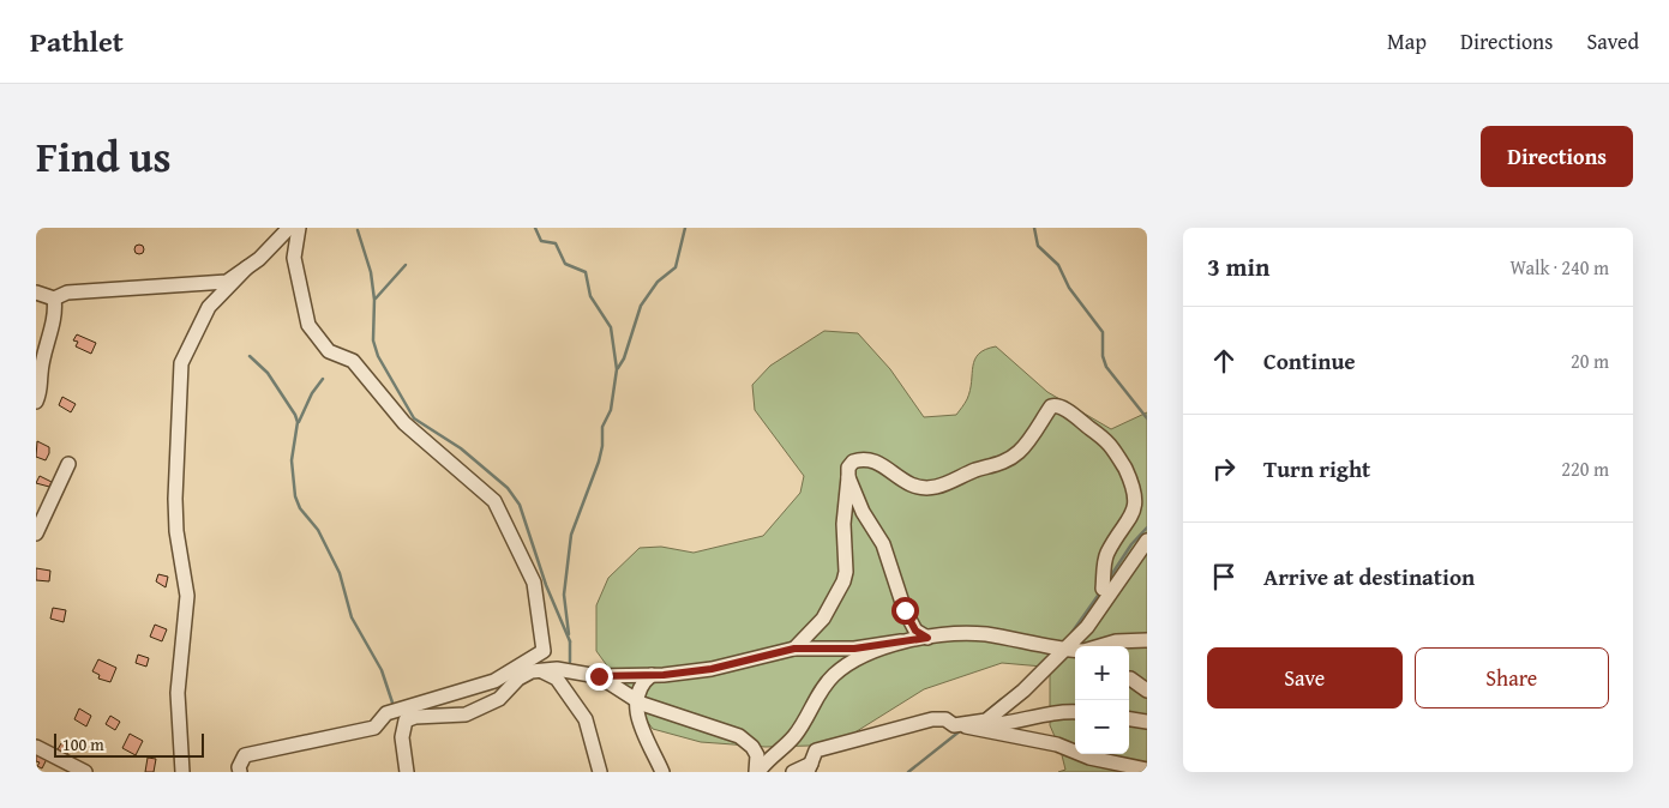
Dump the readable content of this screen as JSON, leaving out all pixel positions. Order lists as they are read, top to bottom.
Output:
{
  "scale_bar": "100 m",
  "page": {
    "header": "Pathlet",
    "nav": ["Map", "Directions", "Saved"],
    "title": "Find us",
    "buttons": [
      "Directions",
      ["Save", "Share"]
    ],
    "heading": ["3 min", "Walk · 240 m"],
    "list": [
      ["Continue", "20 m"],
      ["Turn right", "220 m"],
      "Arrive at destination"
    ],
    "map_buttons": ["+", "−"],
    "scale": "100 m"
  }
}
